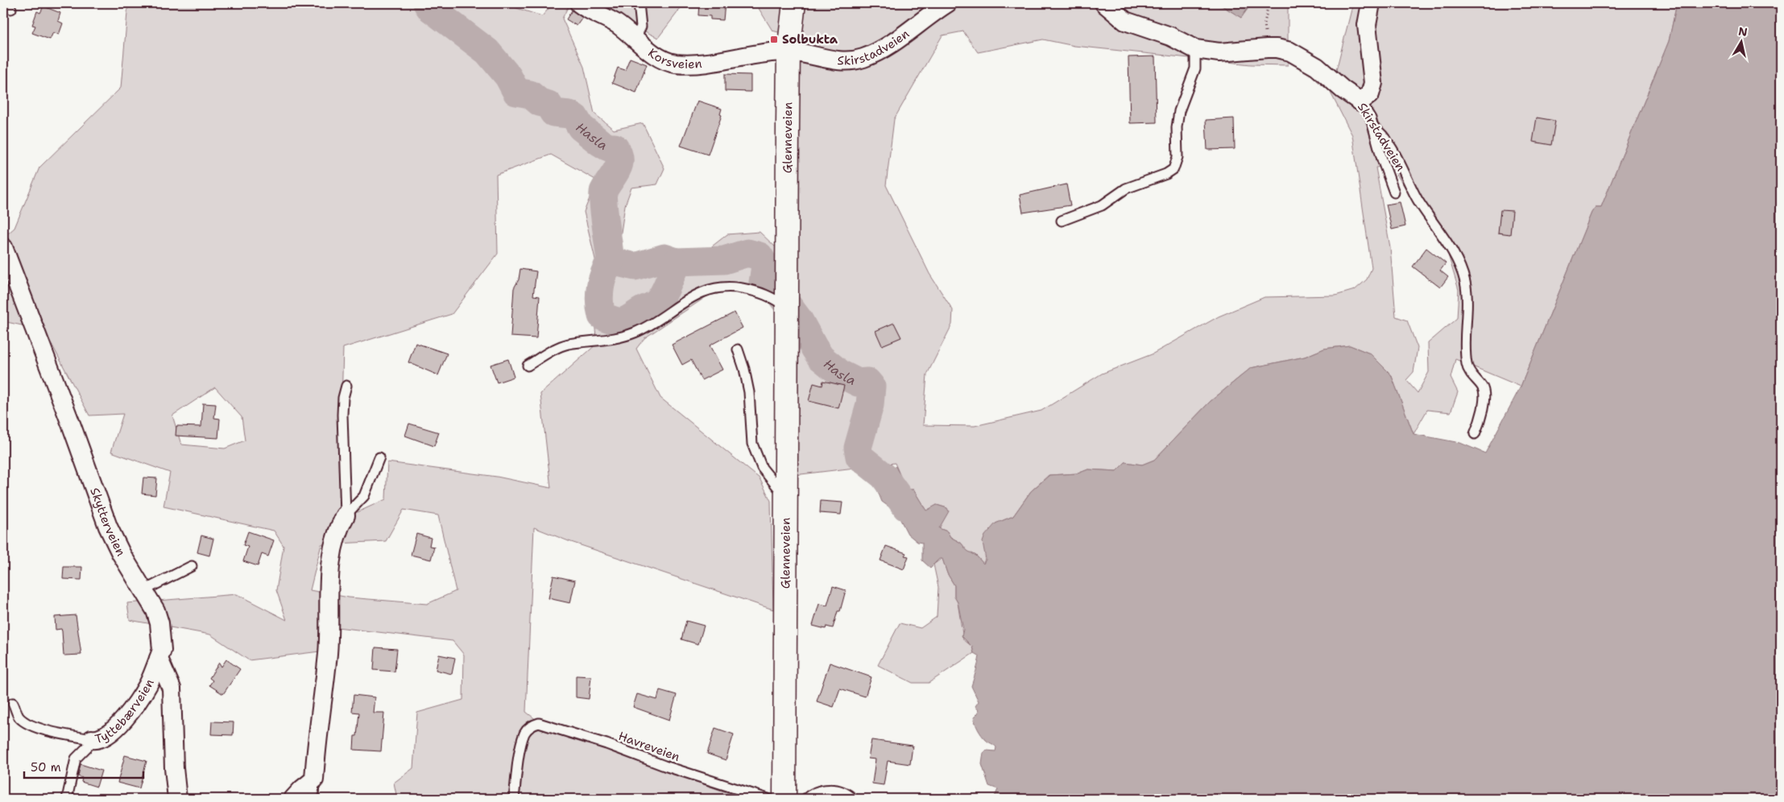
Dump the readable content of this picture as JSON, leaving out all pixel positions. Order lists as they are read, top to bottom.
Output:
{
  "streets": {
    "main road": ["Glenneveien"],
    "street": [
      "Skirstadveien",
      "Korsveien",
      "Skytterveien",
      "Tyttebærveien"
    ],
    "lane": ["Havreveien"]
  },
  "crossings": [
    ["Skirstadveien", "Korsveien"],
    ["Skirstadveien", "Glenneveien"],
    ["Korsveien", "Glenneveien"],
    ["Skytterveien", "Tyttebærveien"]
  ],
  "water": ["Hasla"],
  "places": {
    "transit": ["Solbukta"]
  },
  "scale_bar": "50 m",
  "north": "top"
}
